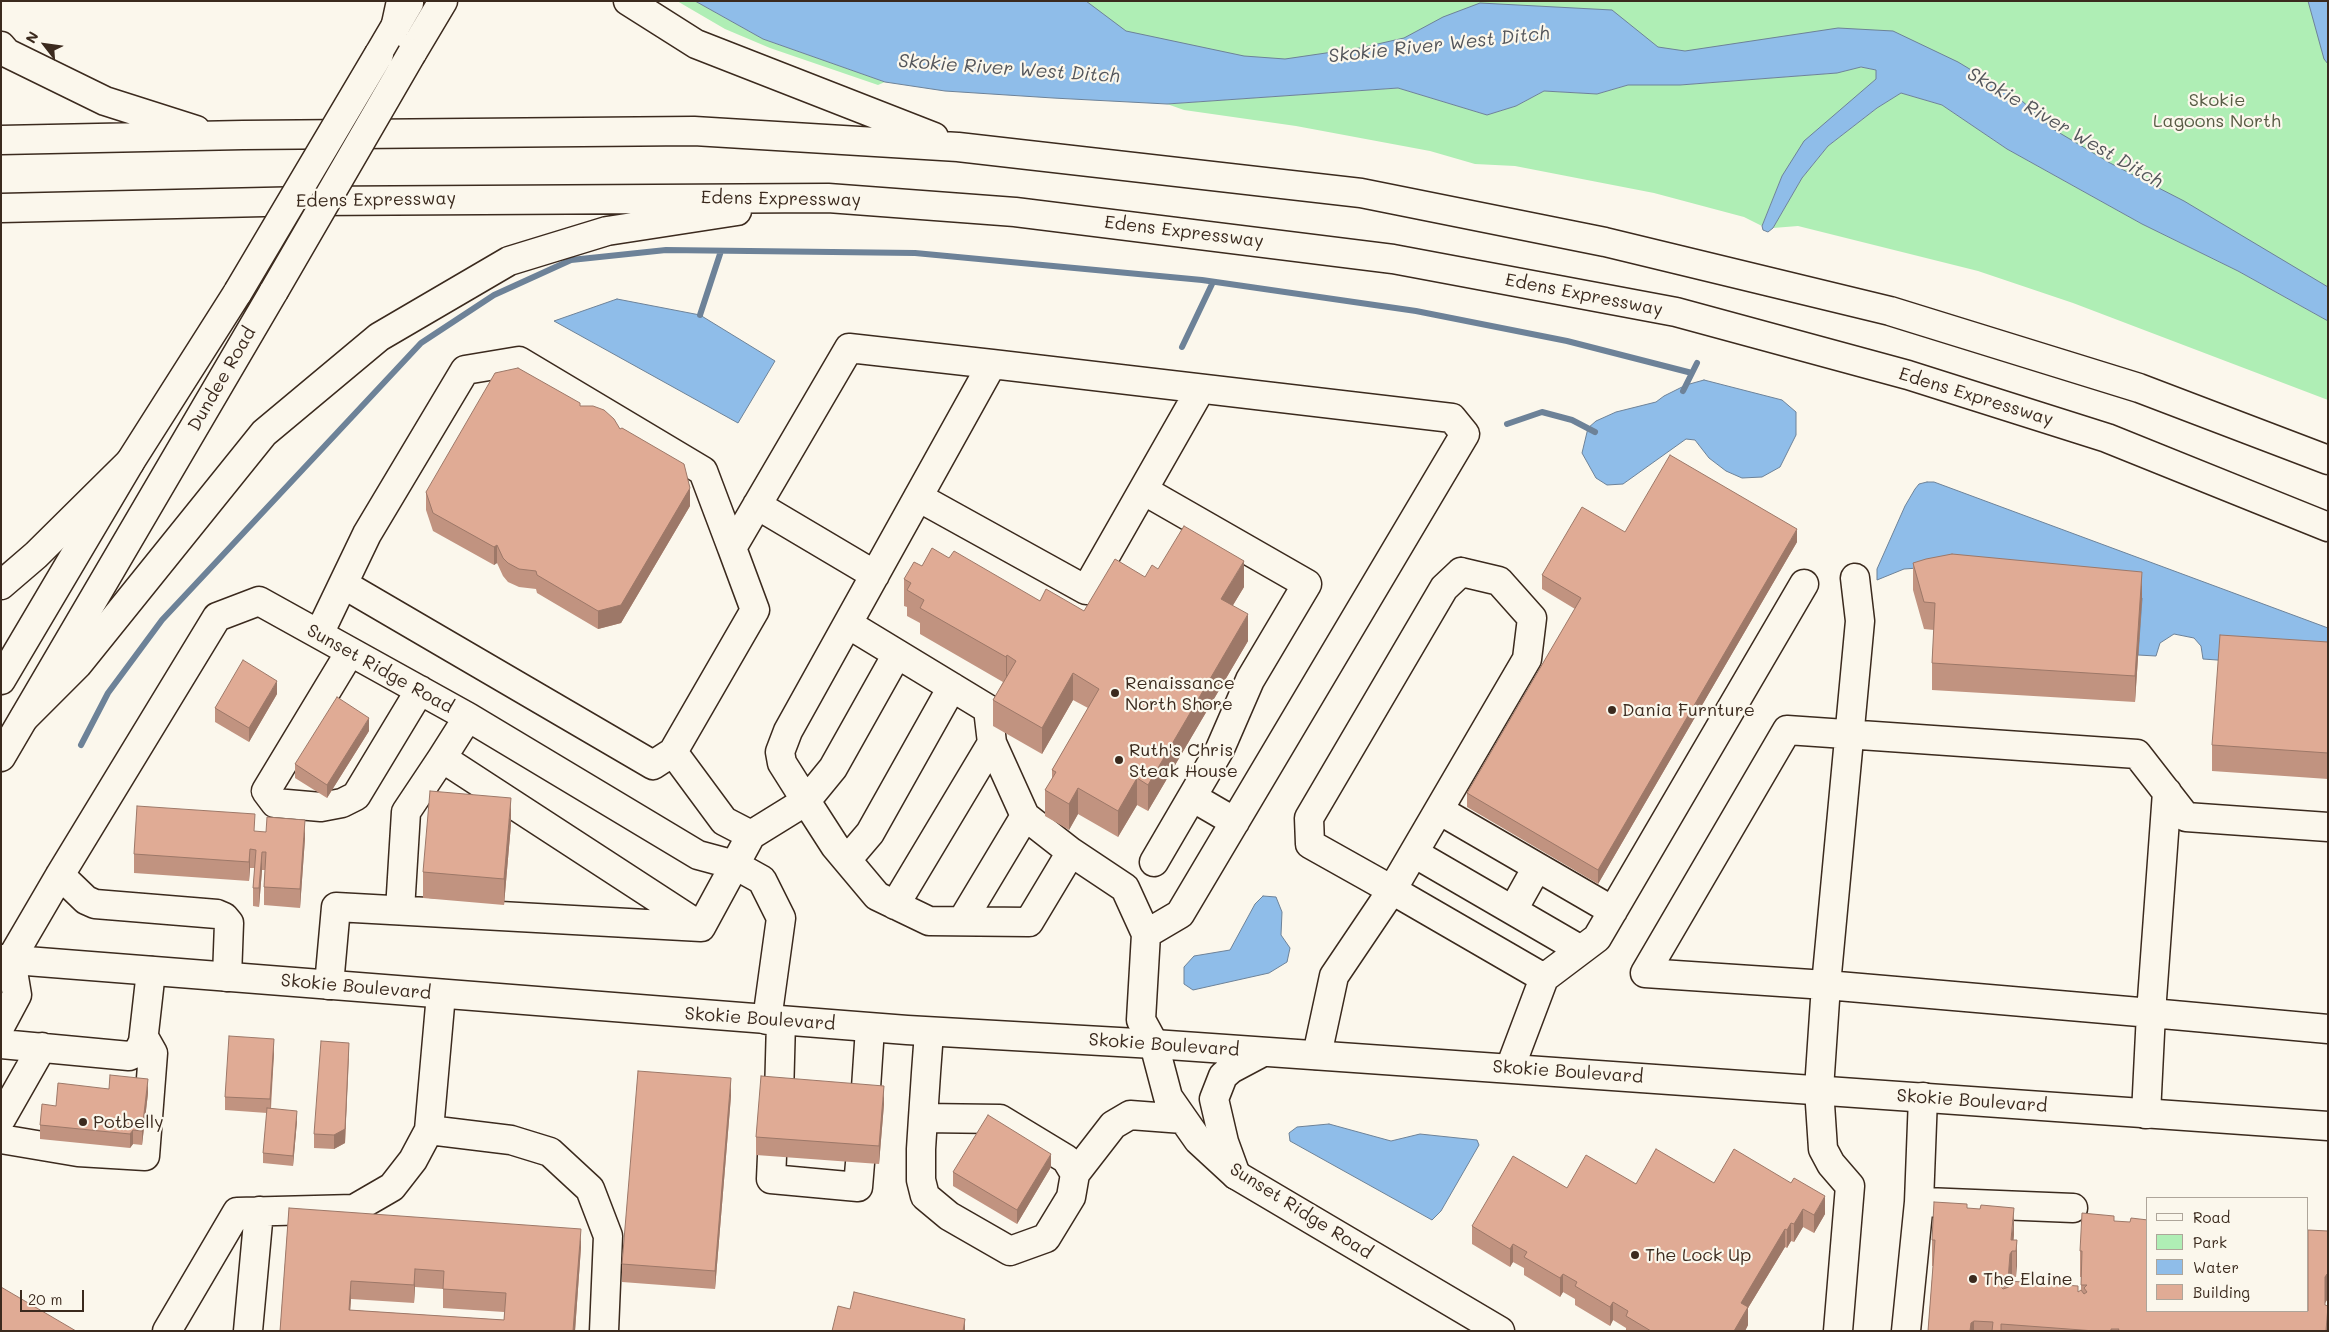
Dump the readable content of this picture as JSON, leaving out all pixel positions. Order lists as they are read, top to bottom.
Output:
{
  "streets": {
    "main road": [
      "Edens Expressway",
      "Dundee Road",
      "Sunset Ridge Road",
      "Skokie Boulevard"
    ]
  },
  "crossings": [
    ["Sunset Ridge Road", "Skokie Boulevard"]
  ],
  "water": ["Skokie River West Ditch"],
  "parks": ["Skokie Lagoons North"],
  "places": [
    "Renaissance North Shore",
    "Dania Furnture",
    "Ruth's Chris Steak House",
    "Potbelly",
    "The Lock Up",
    "The Elaine"
  ],
  "legend": [
    "Road",
    "Park",
    "Water",
    "Building"
  ],
  "scale_bar": "20 m",
  "north": "top left"
}
